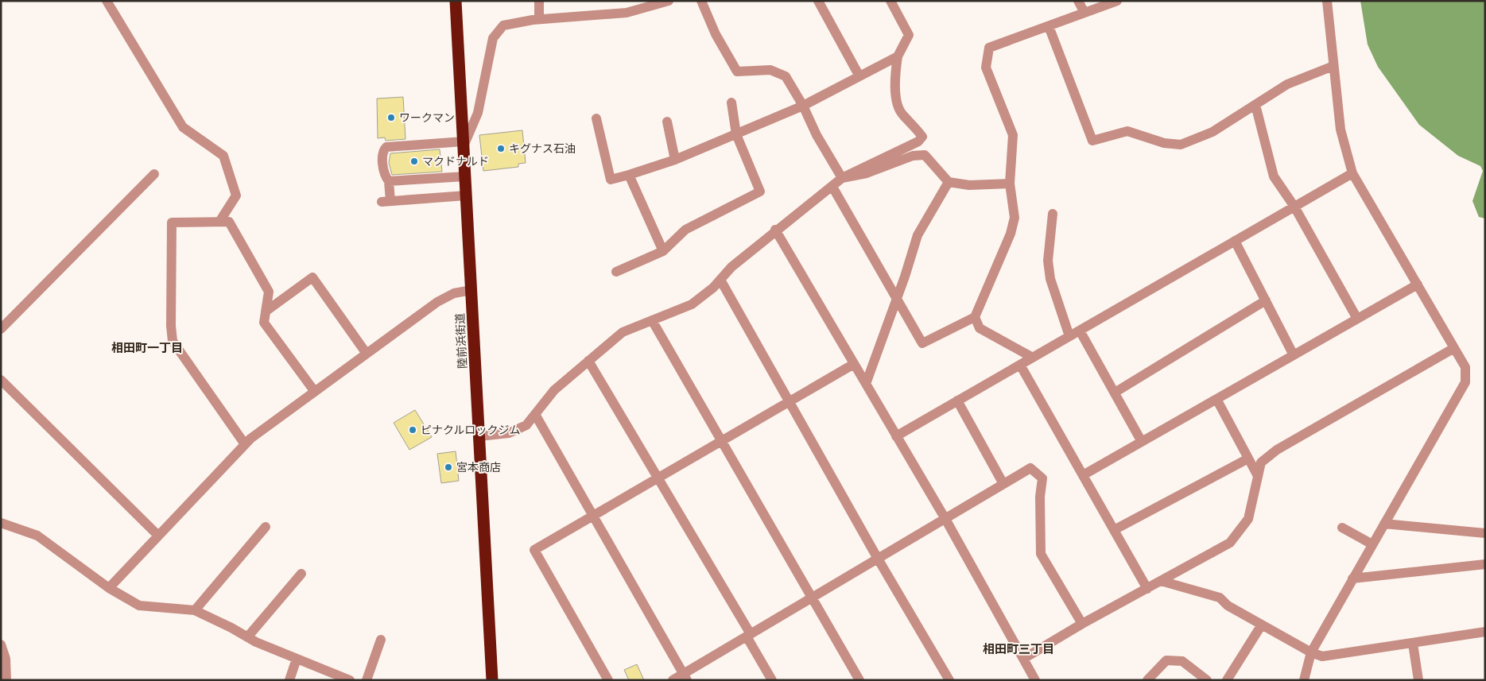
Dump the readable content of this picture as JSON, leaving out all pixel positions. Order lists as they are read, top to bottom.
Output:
{
  "streets": {
    "highway": ["陸前浜街道"]
  },
  "districts": ["相田町一丁目", "相田町三丁目"],
  "places": [
    "ワークマン",
    "キグナス石油",
    "マクドナルド",
    "ピナクルロックジム",
    "宮本商店"
  ]
}
